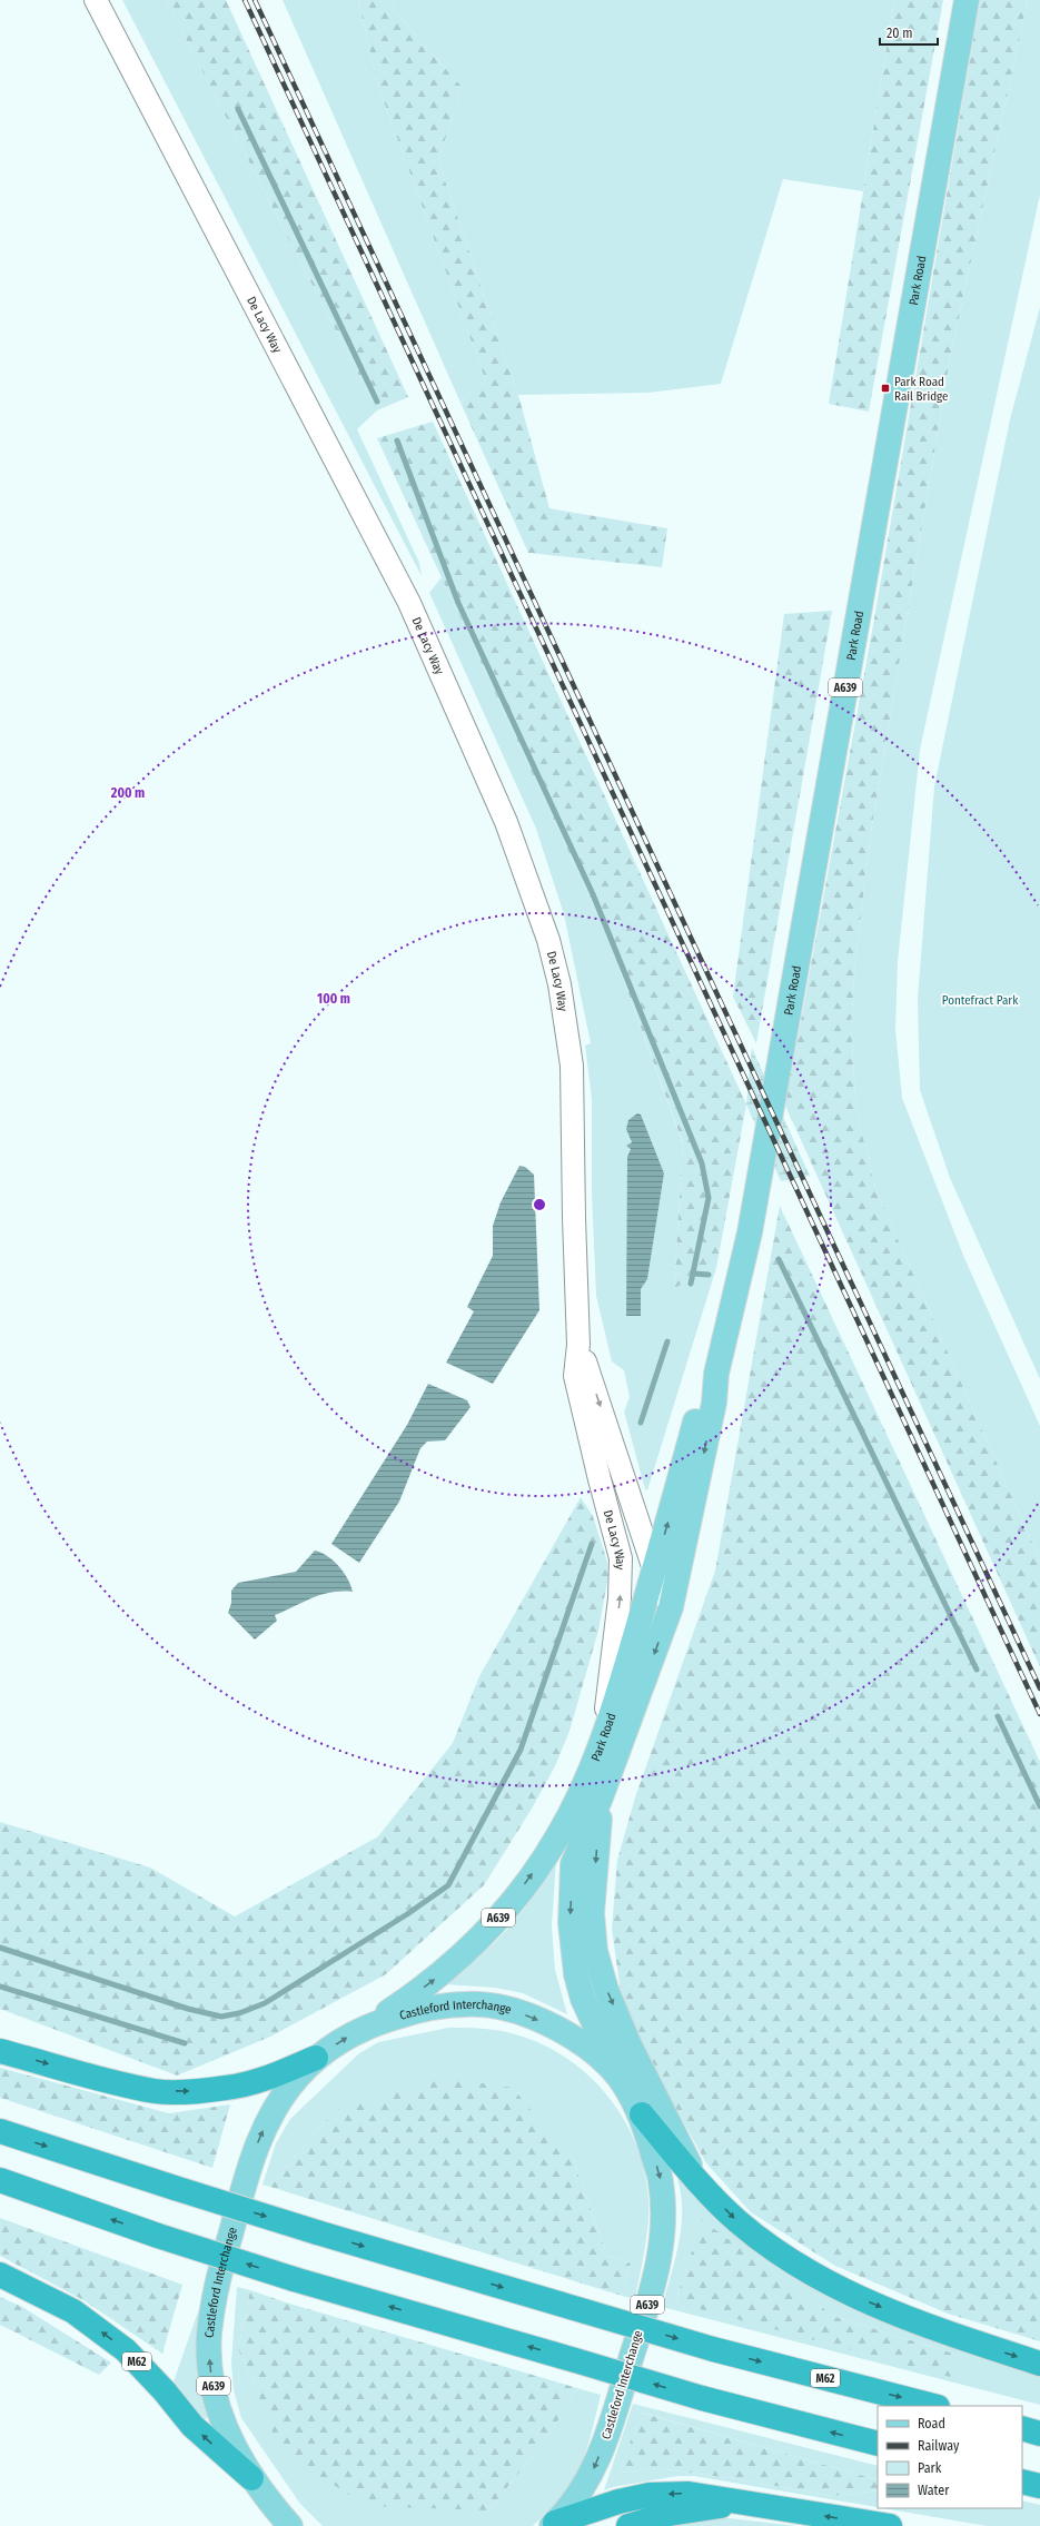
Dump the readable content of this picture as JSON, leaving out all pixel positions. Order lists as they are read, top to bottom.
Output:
{
  "streets": {
    "highway": ["M62"],
    "main road": ["Park Road", "A639", "Castleford Interchange"],
    "street": ["De Lacy Way"]
  },
  "crossings": [
    ["Park Road", "De Lacy Way"],
    ["Park Road", "Castleford Interchange"],
    ["Castleford Interchange", "M62"]
  ],
  "parks": ["Pontefract Park"],
  "places": {
    "transit": ["Park Road Rail Bridge"]
  },
  "legend": [
    "Road",
    "Railway",
    "Park",
    "Water"
  ],
  "scale_bar": "20 m",
  "rings": ["200 m", "100 m"]
}
